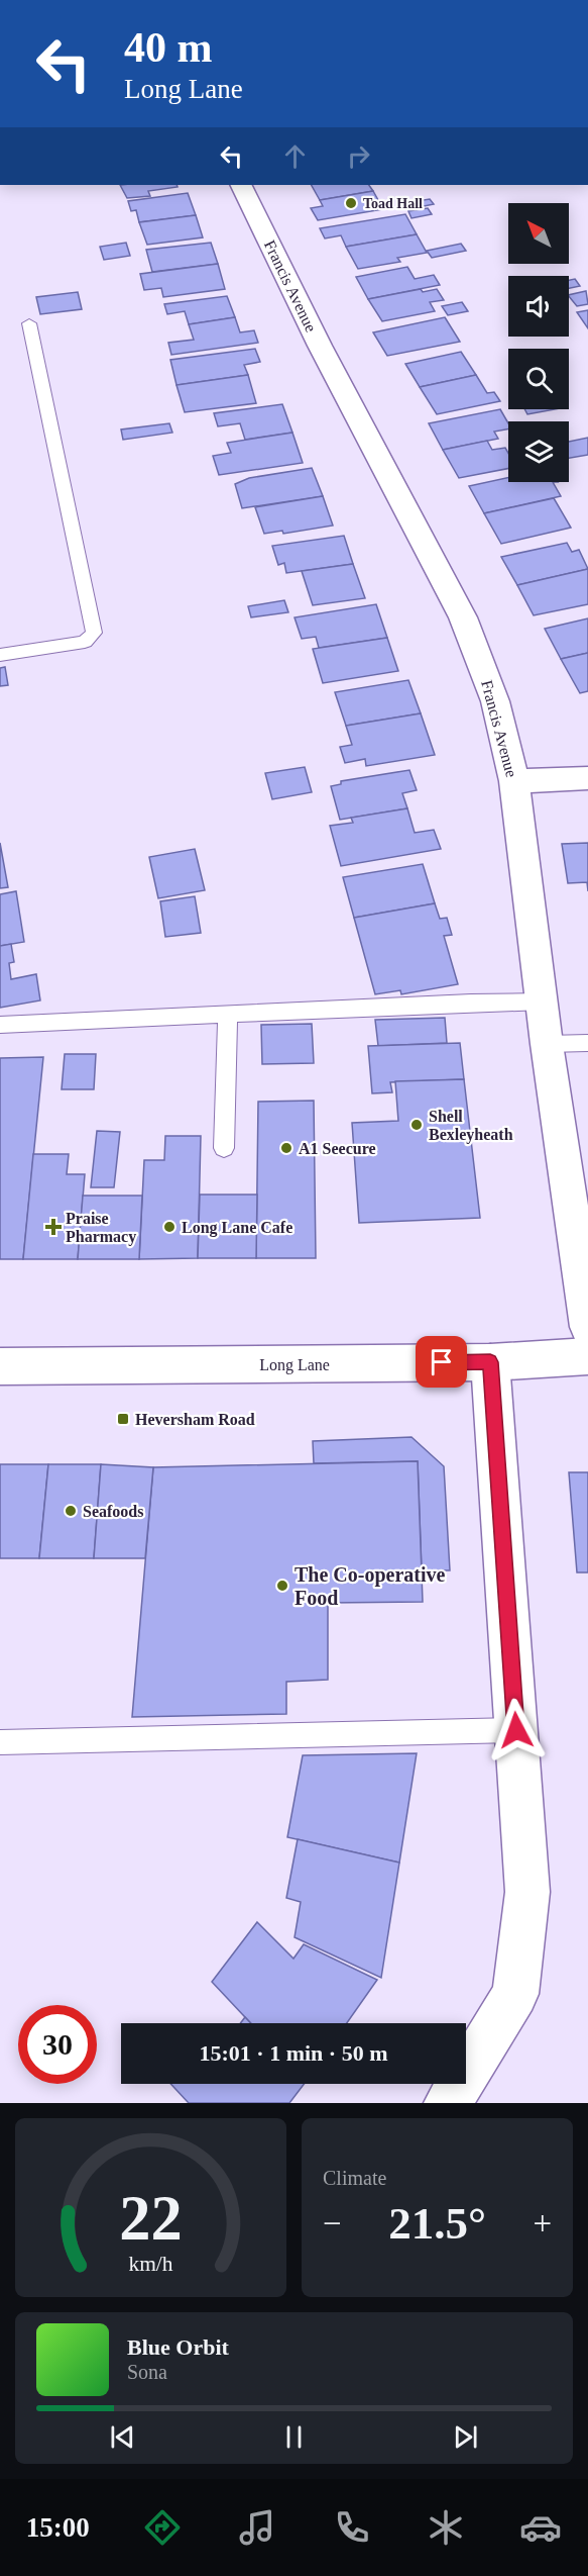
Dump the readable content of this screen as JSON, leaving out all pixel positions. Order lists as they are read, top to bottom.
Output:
{
  "streets": {
    "street": ["Francis Avenue", "Long Lane"]
  },
  "places": {
    "other": [
      "Toad Hall",
      "Shell Bexleyheath",
      "A1 Seecure",
      "Long Lane Cafe",
      "Seafoods",
      "The Co-operative Food"
    ],
    "health": ["Praise Pharmacy"],
    "transit": ["Heversham Road"]
  },
  "north": "top left",
  "page": {
    "turn": ["40 m", "Long Lane"],
    "limit": "30",
    "trip": "15:01 · 1 min · 50 m",
    "tile": "Climate",
    "heat": ["−", "21.5°", "+"],
    "song": ["Blue Orbit", "Sona"],
    "tabs": "15:00",
    "gauge": ["22", "km/h"]
  }
}
